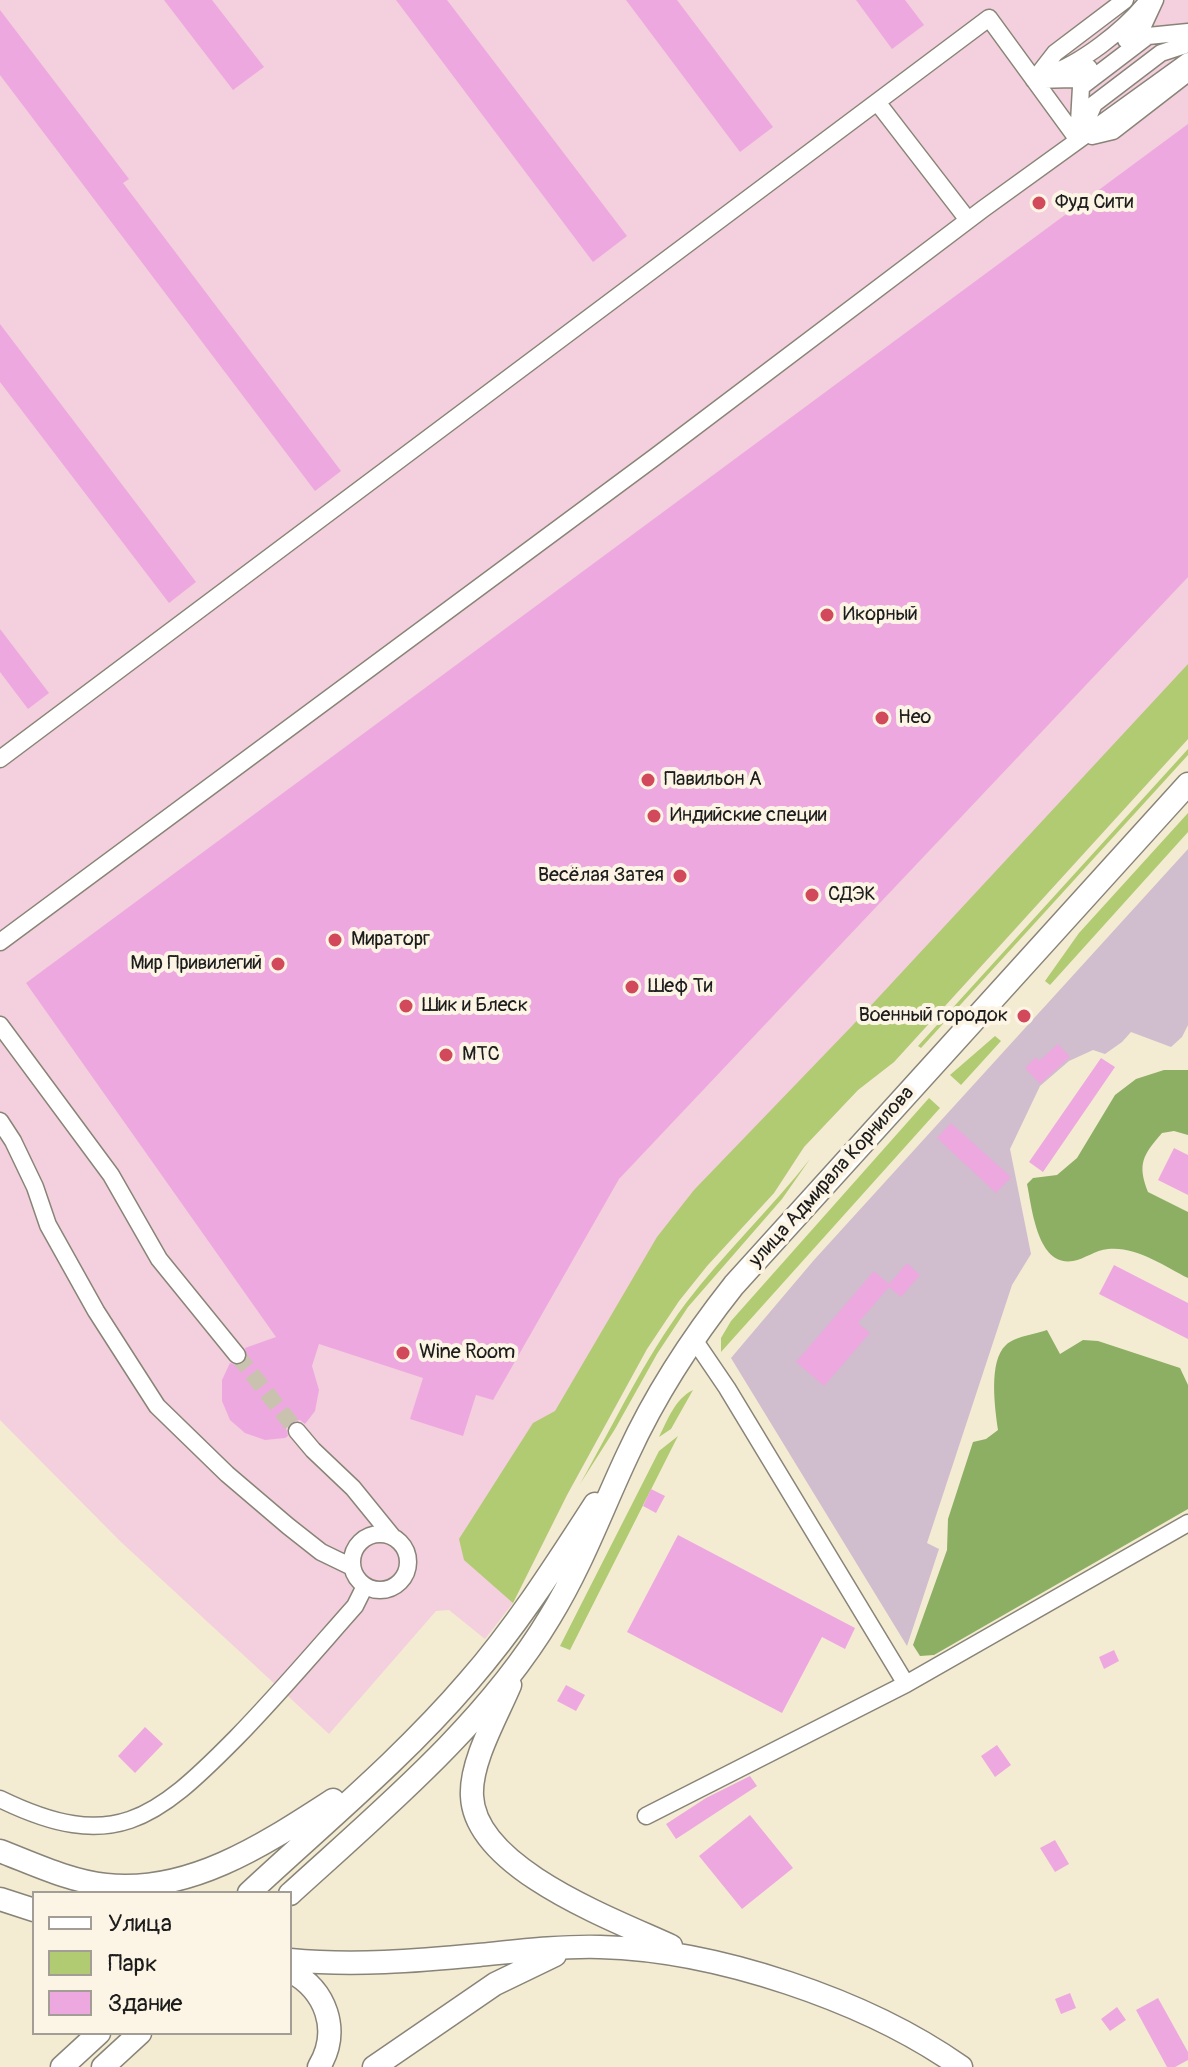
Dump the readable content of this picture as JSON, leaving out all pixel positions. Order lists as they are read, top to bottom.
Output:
{
  "streets": {
    "main road": ["улица Адмирала Корнилова"]
  },
  "places": [
    "Фуд Сити",
    "Икорный",
    "Нео",
    "Павильон А",
    "Индийские специи",
    "Весёлая Затея",
    "СДЭК",
    "Мираторг",
    "Мир Привилегий",
    "Шеф Ти",
    "Шик и Блеск",
    "Военный городок",
    "МТС",
    "Wine Room"
  ],
  "legend": ["Улица", "Парк", "Здание"]
}
